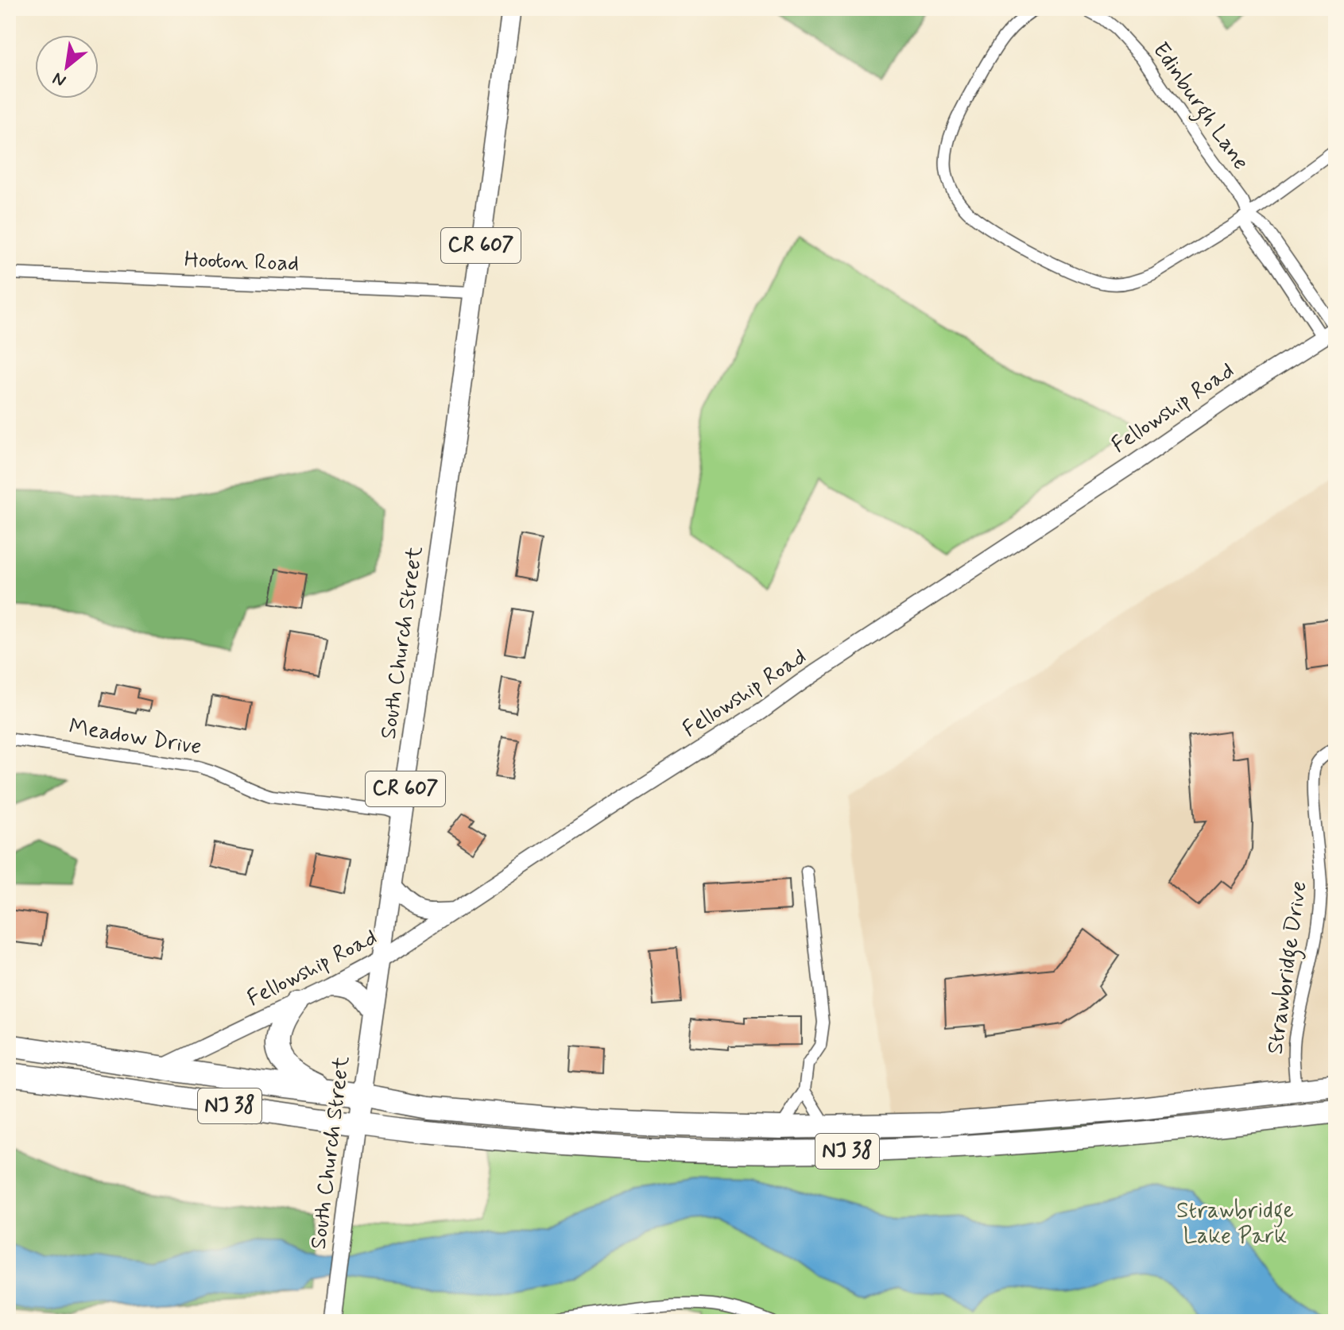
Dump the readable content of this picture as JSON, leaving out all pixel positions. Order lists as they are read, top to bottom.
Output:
{
  "streets": {
    "highway": ["NJ 38"],
    "main road": ["CR 607", "South Church Street"],
    "street": [
      "Edinburgh Lane",
      "Hooton Road",
      "Fellowship Road",
      "Meadow Drive",
      "Strawbridge Drive"
    ]
  },
  "crossings": [
    ["Edinburgh Lane", "Fellowship Road"],
    ["Hooton Road", "South Church Street"],
    ["Fellowship Road", "South Church Street"],
    ["Fellowship Road", "NJ 38"],
    ["South Church Street", "Meadow Drive"],
    ["South Church Street", "NJ 38"],
    ["Strawbridge Drive", "NJ 38"]
  ],
  "parks": ["Strawbridge Lake Park"],
  "north": "bottom left"
}
